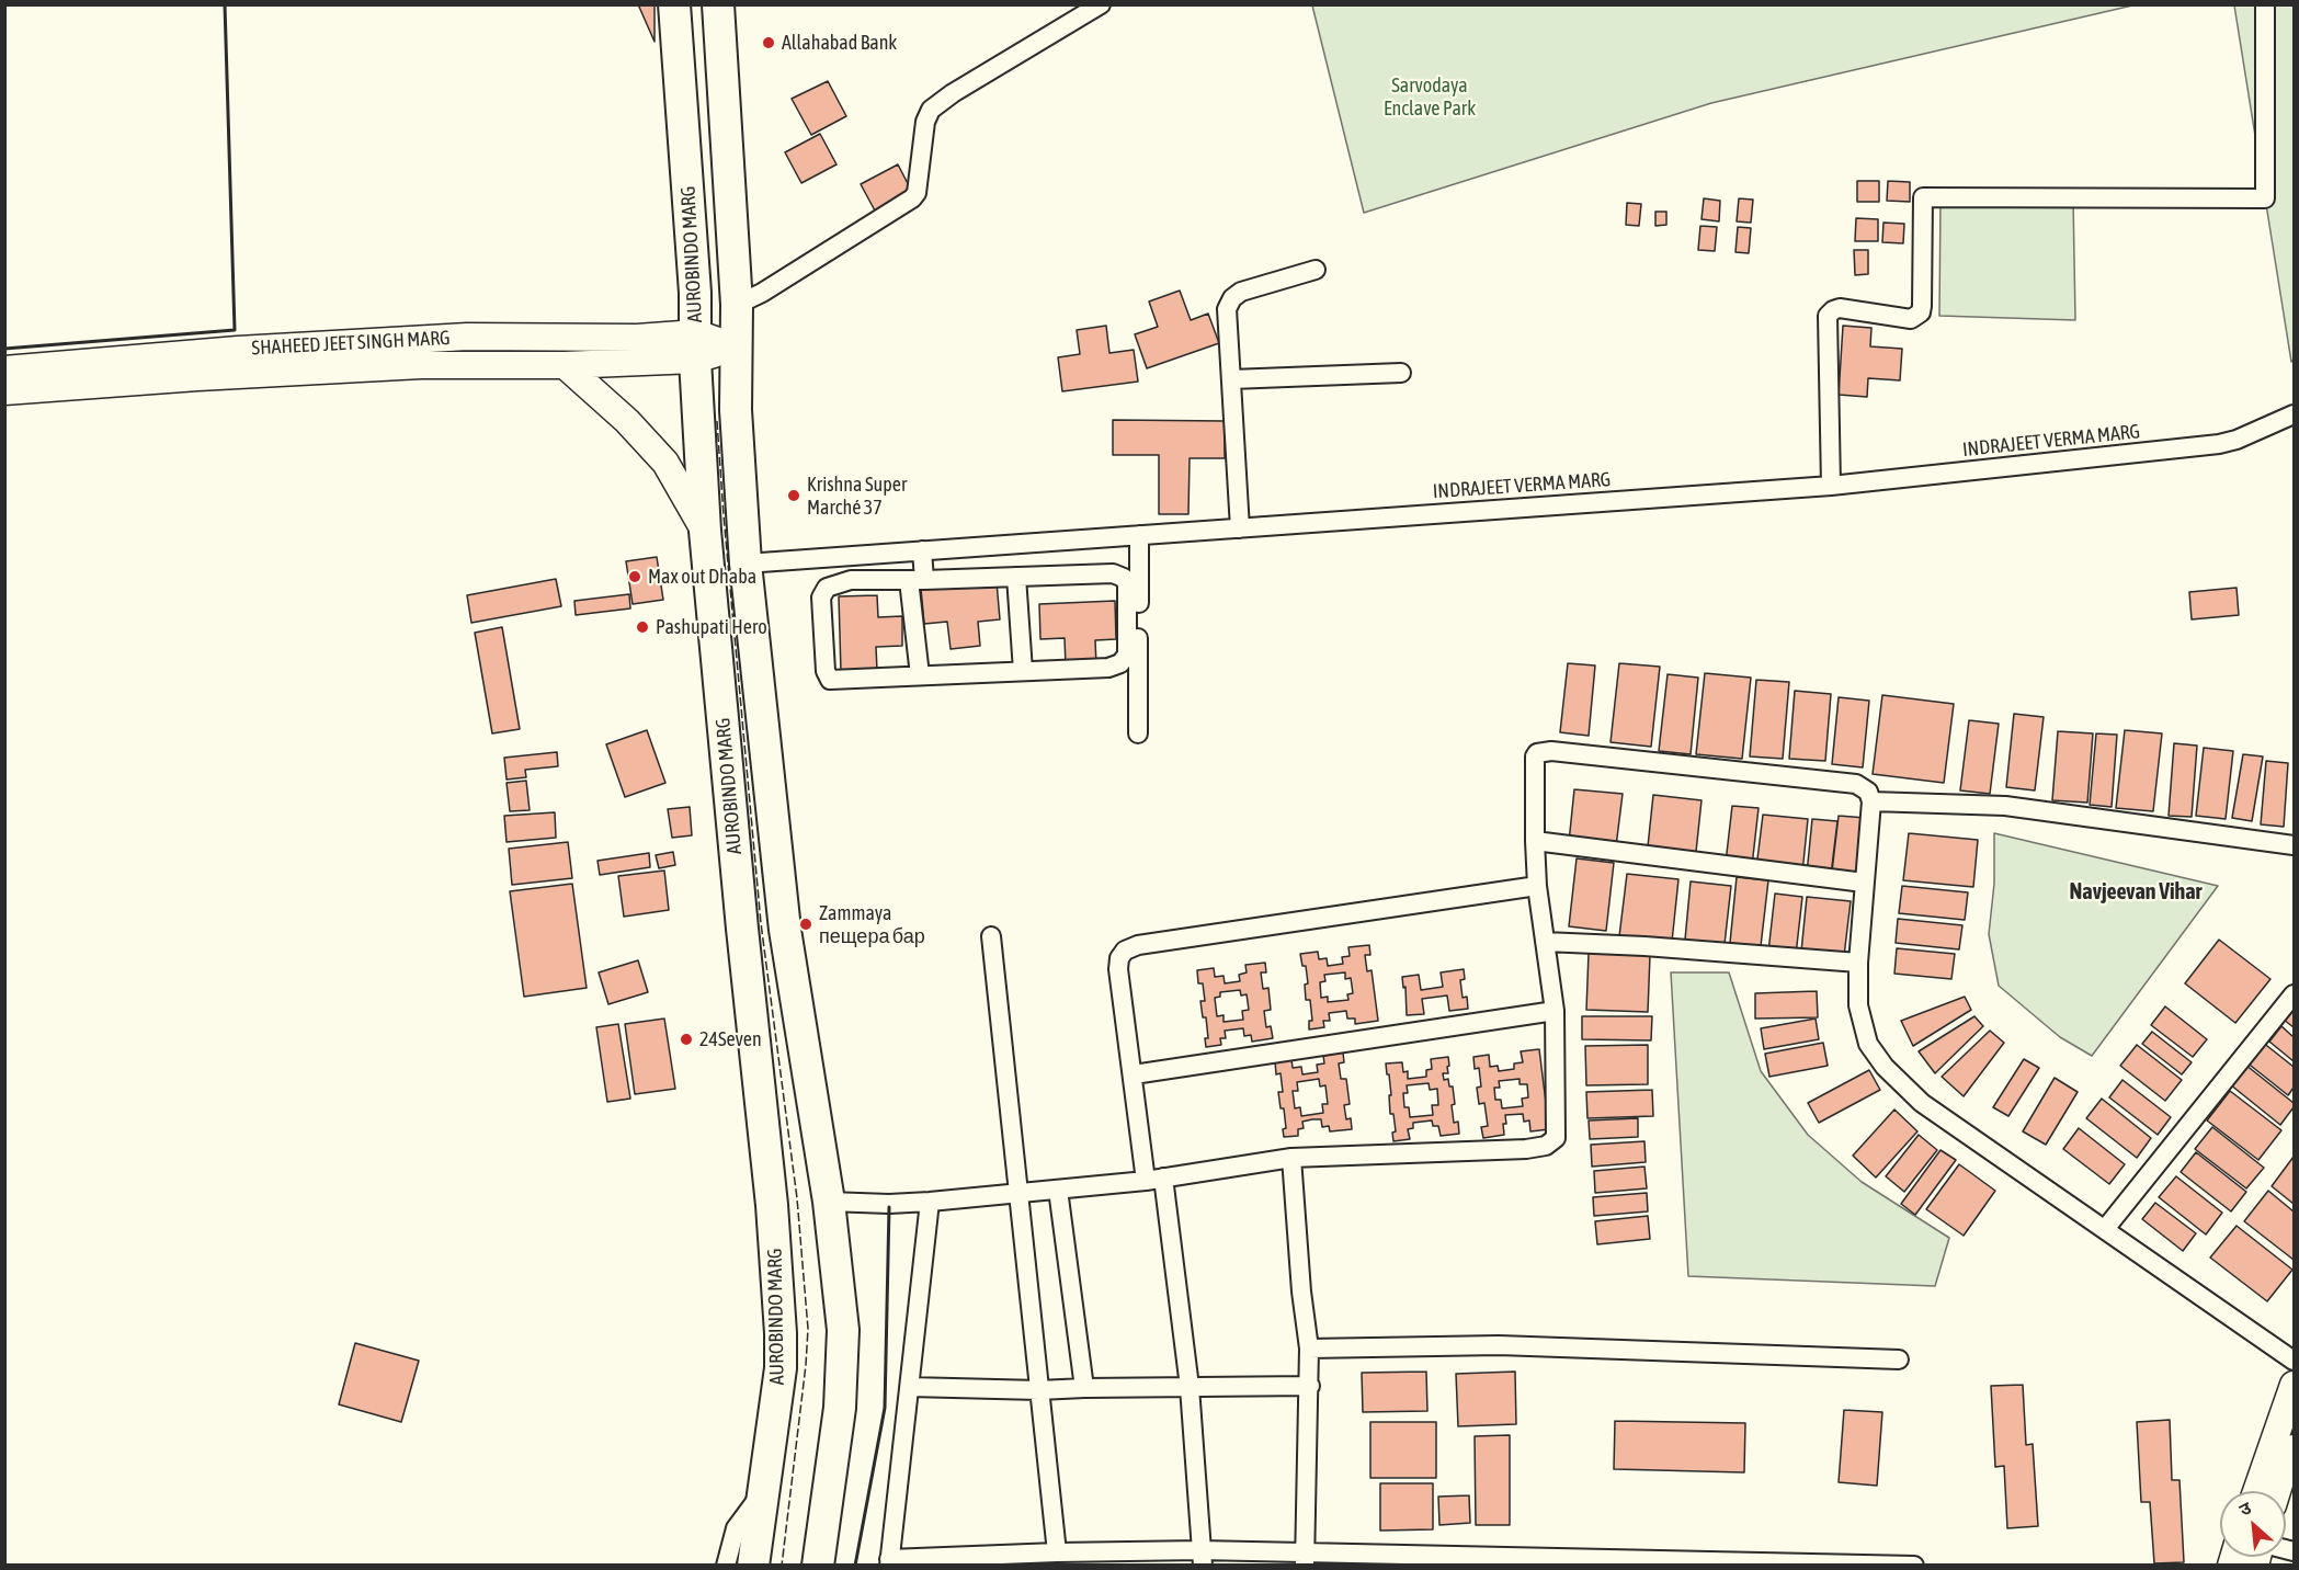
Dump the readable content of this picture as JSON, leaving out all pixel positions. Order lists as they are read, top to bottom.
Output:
{
  "streets": {
    "highway": ["AUROBINDO MARG"],
    "main road": ["SHAHEED JEET SINGH MARG"],
    "street": ["INDRAJEET VERMA MARG"]
  },
  "crossings": [
    ["AUROBINDO MARG", "SHAHEED JEET SINGH MARG"],
    ["AUROBINDO MARG", "INDRAJEET VERMA MARG"]
  ],
  "districts": ["Navjeevan Vihar"],
  "parks": ["Sarvodaya Enclave Park"],
  "places": [
    "Allahabad Bank",
    "Krishna Super Marché 37",
    "Max out Dhaba",
    "Pashupati Hero",
    "Zammaya пещера бар",
    "24Seven"
  ],
  "north": "top left"
}
